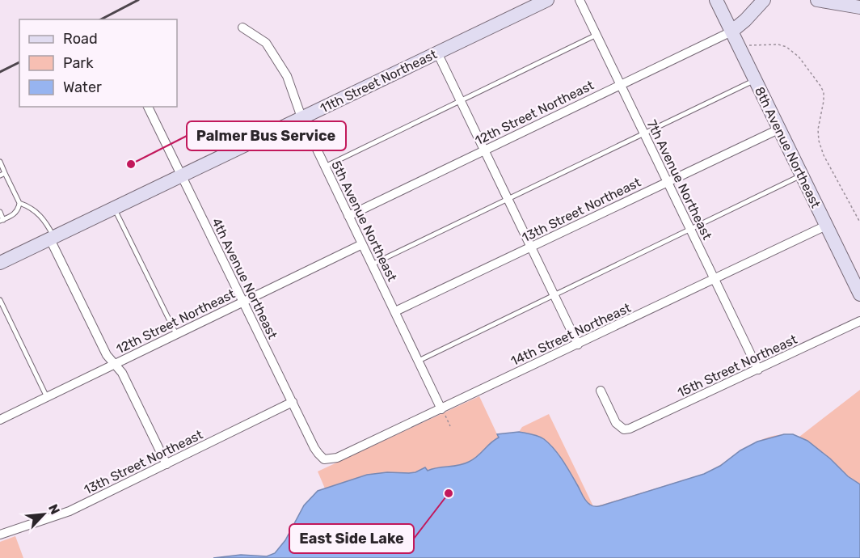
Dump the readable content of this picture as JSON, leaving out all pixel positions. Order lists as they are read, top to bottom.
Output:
{
  "streets": {
    "street": [
      "11th Street Northeast",
      "12th Street Northeast",
      "8th Avenue Northeast",
      "7th Avenue Northeast",
      "13th Street Northeast",
      "5th Avenue Northeast",
      "4th Avenue Northeast",
      "14th Street Northeast",
      "15th Street Northeast"
    ]
  },
  "crossings": [
    ["11th Street Northeast", "5th Avenue Northeast"],
    ["11th Street Northeast", "4th Avenue Northeast"],
    ["12th Street Northeast", "8th Avenue Northeast"],
    ["12th Street Northeast", "7th Avenue Northeast"],
    ["12th Street Northeast", "5th Avenue Northeast"],
    ["12th Street Northeast", "4th Avenue Northeast"],
    ["8th Avenue Northeast", "13th Street Northeast"],
    ["8th Avenue Northeast", "14th Street Northeast"],
    ["7th Avenue Northeast", "13th Street Northeast"],
    ["7th Avenue Northeast", "14th Street Northeast"],
    ["7th Avenue Northeast", "15th Street Northeast"],
    ["13th Street Northeast", "5th Avenue Northeast"],
    ["13th Street Northeast", "4th Avenue Northeast"],
    ["5th Avenue Northeast", "14th Street Northeast"],
    ["4th Avenue Northeast", "14th Street Northeast"]
  ],
  "places": ["Palmer Bus Service", "East Side Lake"],
  "legend": ["Road", "Park", "Water"],
  "north": "top right"
}
